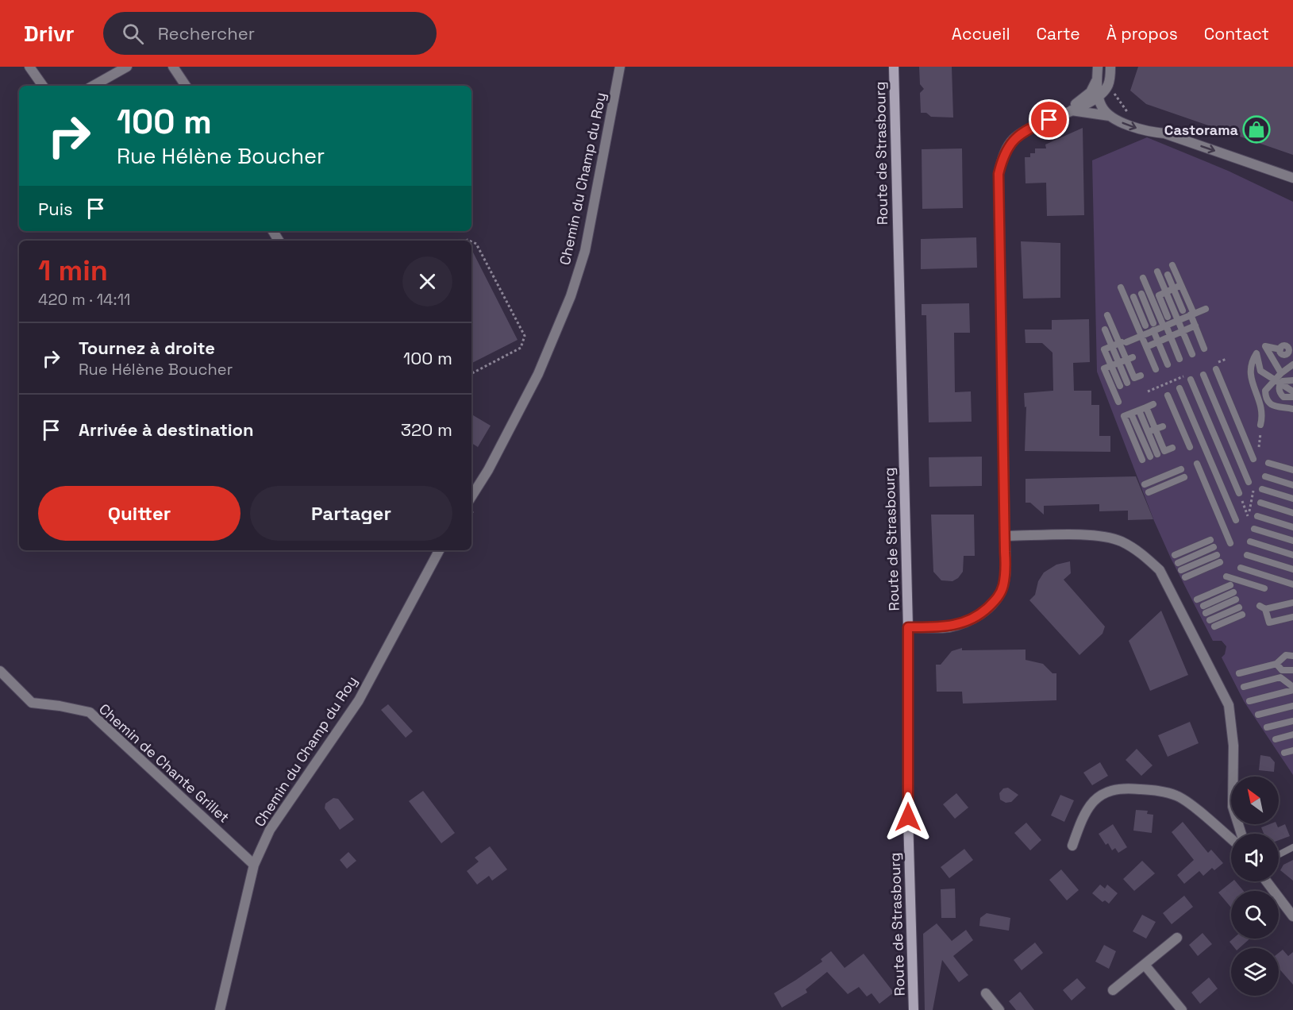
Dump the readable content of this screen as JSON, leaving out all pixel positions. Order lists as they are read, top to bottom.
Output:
{
  "streets": {
    "main road": ["Route de Strasbourg"],
    "street": ["Chemin du Champ du Roy", "Chemin de Chante Grillet"]
  },
  "crossings": [
    ["Chemin du Champ du Roy", "Chemin de Chante Grillet"]
  ],
  "places": {
    "shop": ["Castorama"]
  },
  "north": "top left",
  "page": {
    "header": "Drivr",
    "search": "Rechercher",
    "nav": [
      "Accueil",
      "Carte",
      "À propos",
      "Contact"
    ],
    "turn": ["100 m", "Rue Hélène Boucher"],
    "then": "Puis",
    "heading": ["1 min", "420 m · 14:11"],
    "list": [
      {
        "name": "Tournez à droite",
        "note": "Rue Hélène Boucher",
        "value": "100 m"
      },
      {
        "name": "Arrivée à destination",
        "value": "320 m"
      }
    ],
    "buttons": ["Quitter", "Partager"]
  }
}
